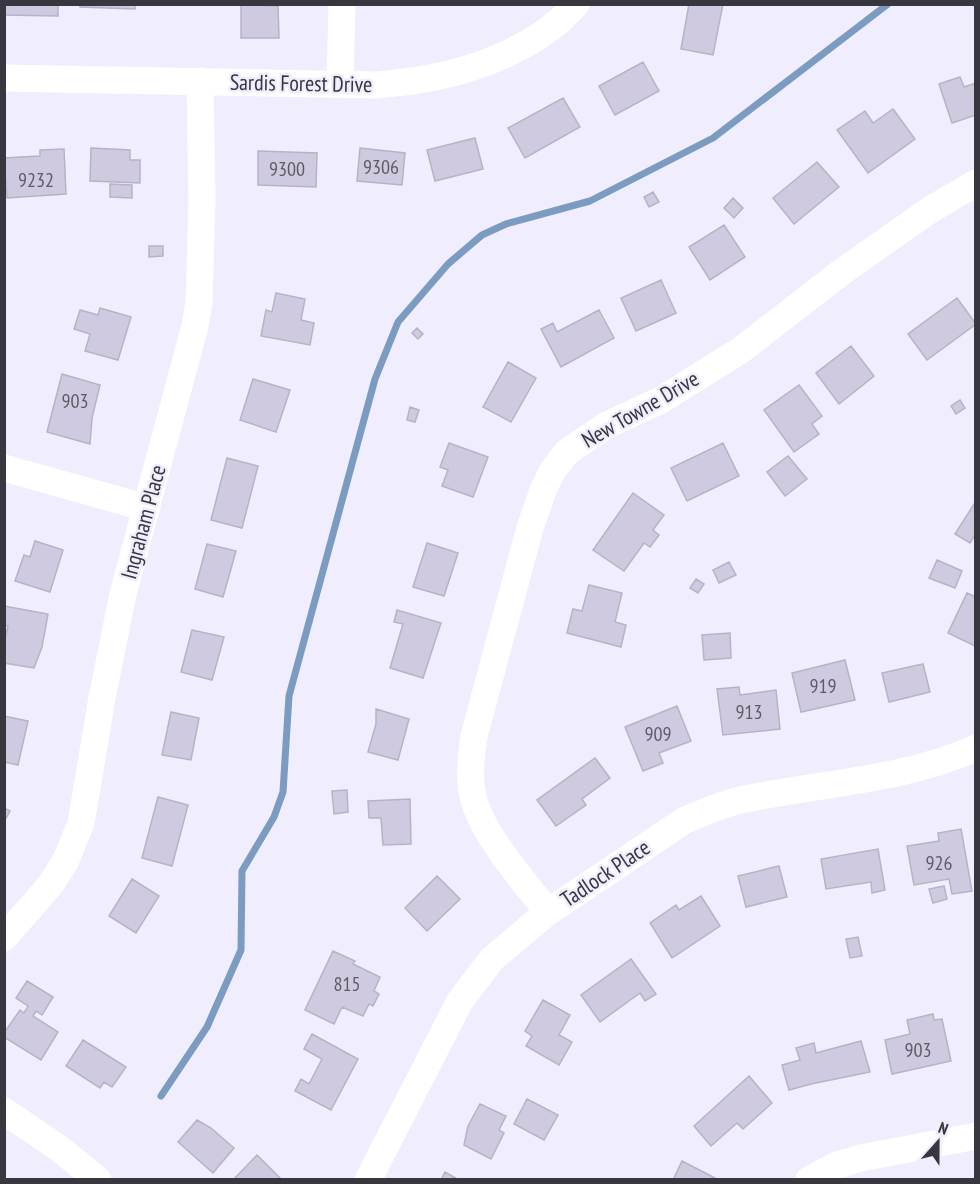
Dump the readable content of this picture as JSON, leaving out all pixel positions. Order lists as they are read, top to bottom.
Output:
{
  "streets": {
    "street": [
      "Sardis Forest Drive",
      "New Towne Drive",
      "Ingraham Place",
      "Tadlock Place"
    ]
  },
  "crossings": [
    ["Sardis Forest Drive", "Ingraham Place"],
    ["New Towne Drive", "Tadlock Place"]
  ],
  "house_numbers": [
    "9306",
    "9300",
    "9232",
    "903",
    "919",
    "913",
    "909",
    "926",
    "815",
    "903"
  ],
  "north": "top"
}
